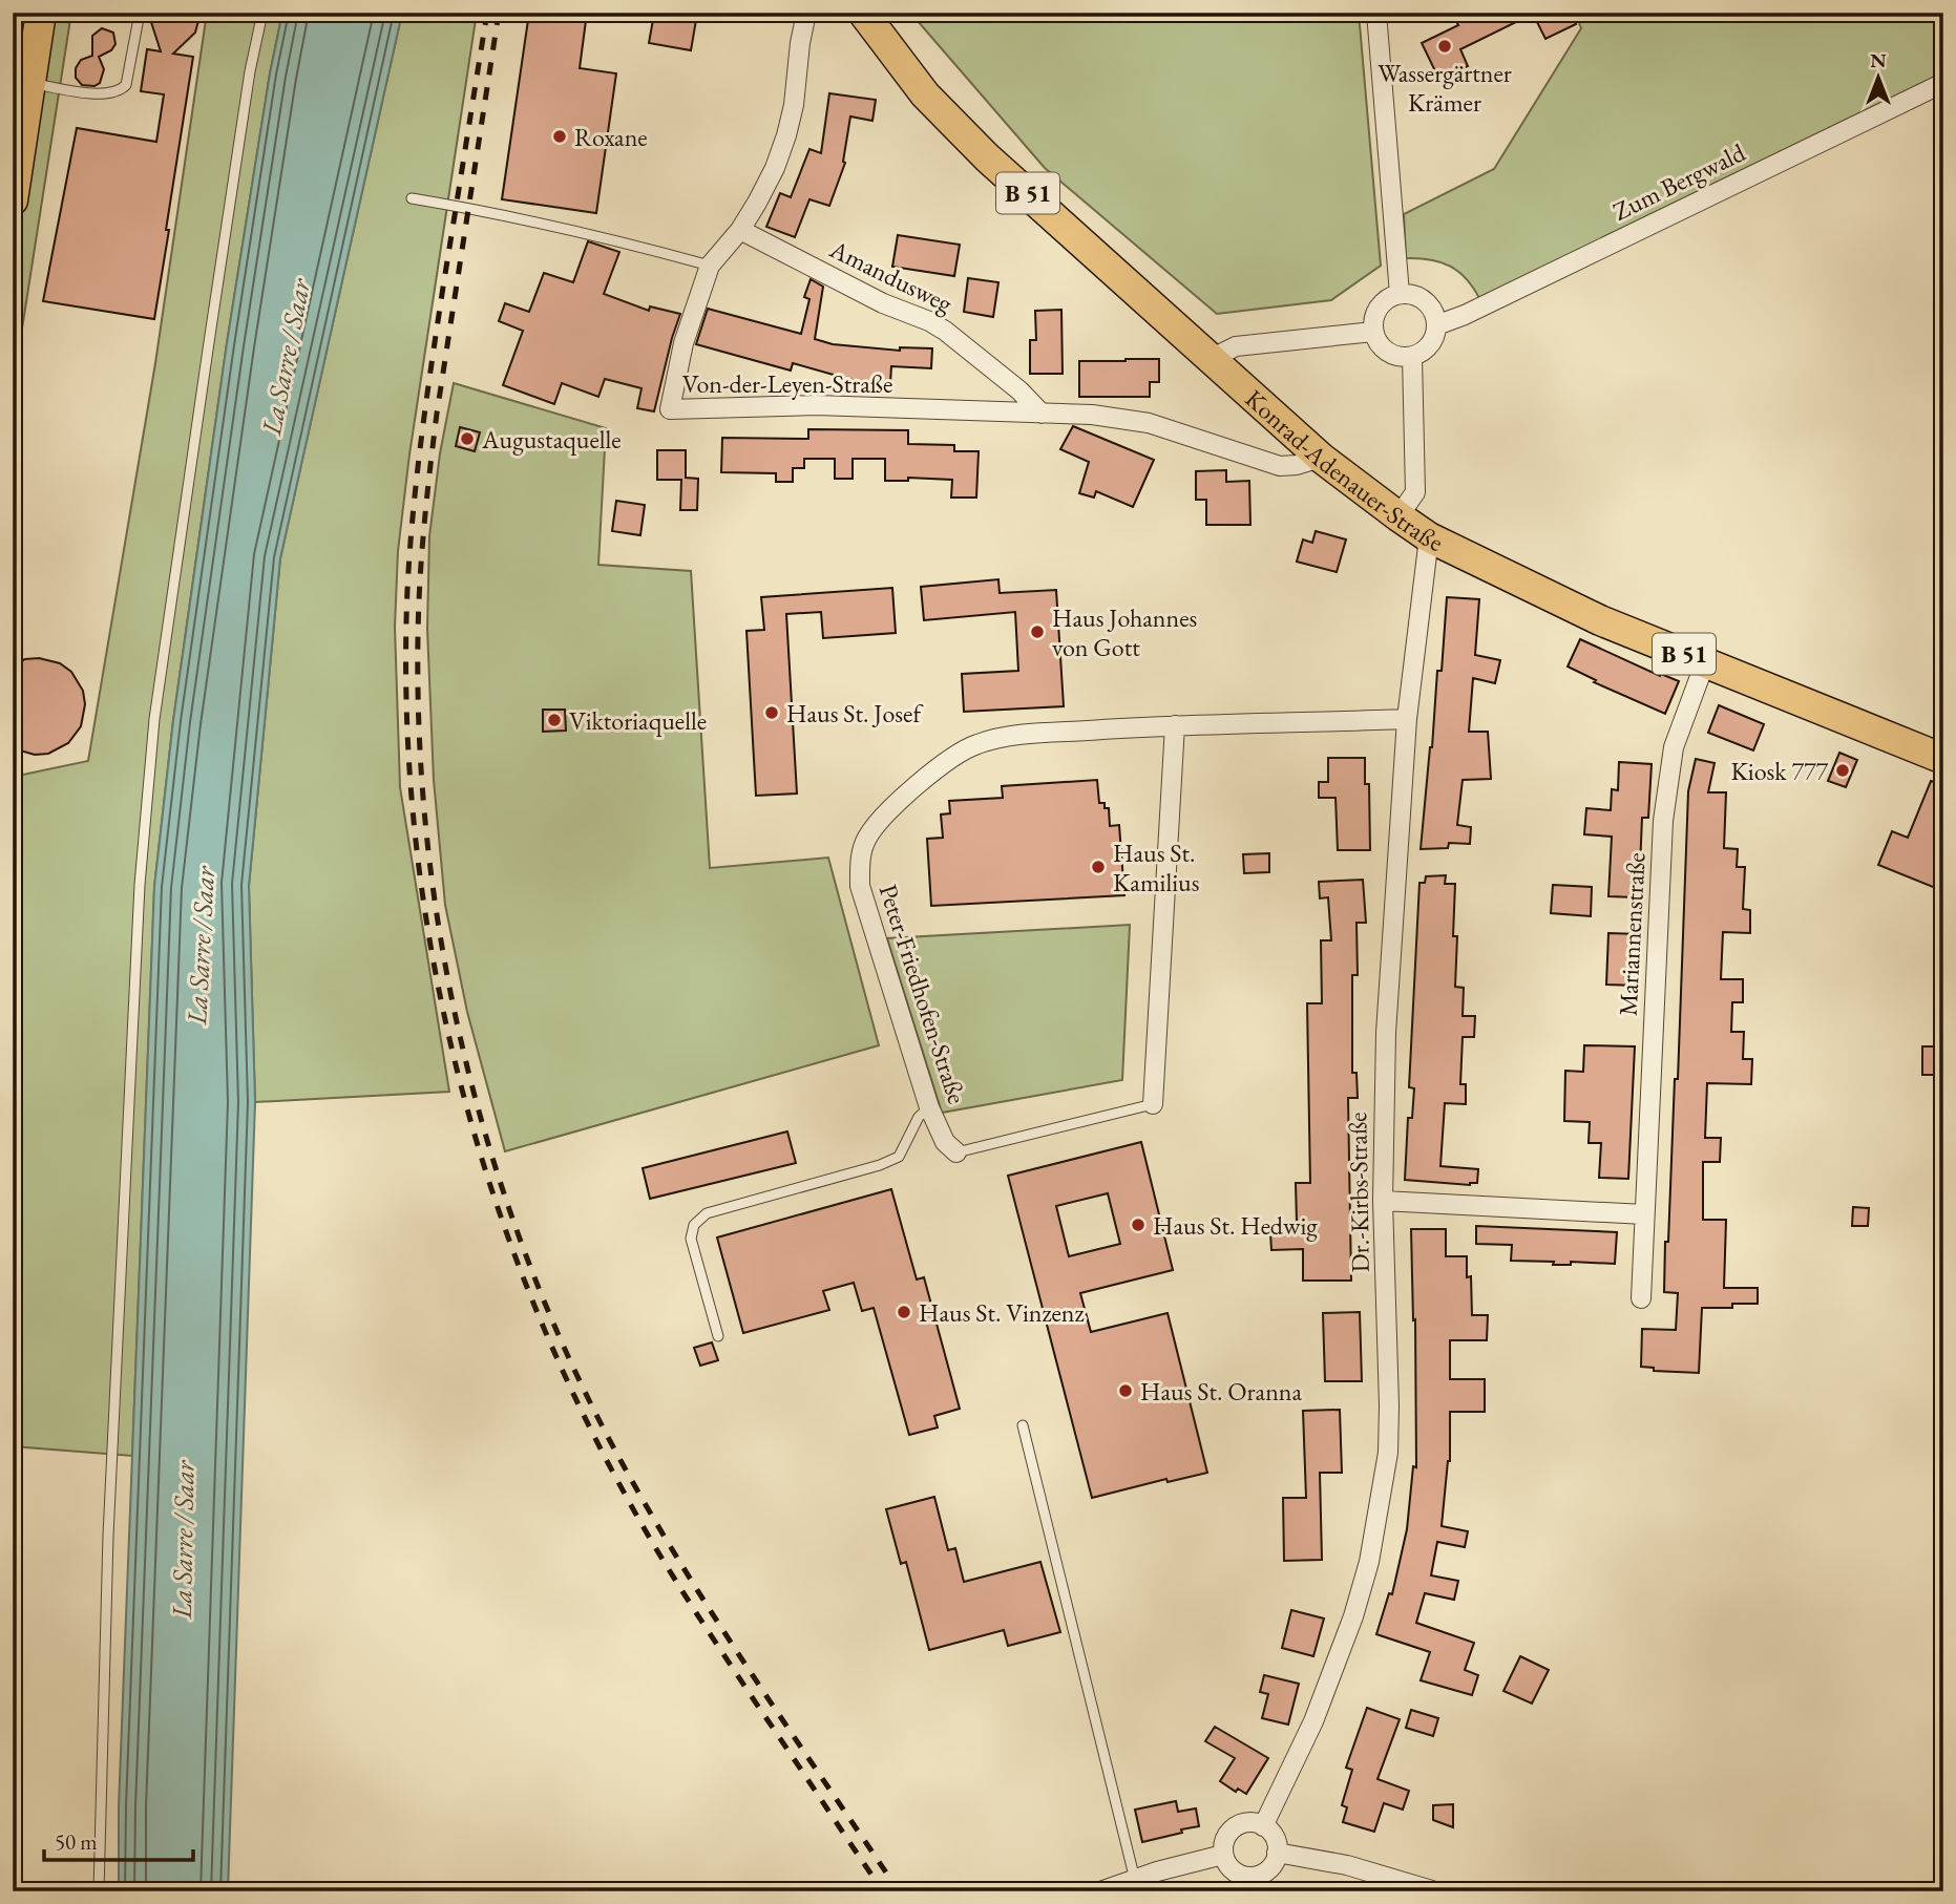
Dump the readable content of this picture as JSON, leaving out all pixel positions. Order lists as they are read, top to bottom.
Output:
{
  "streets": {
    "main road": ["B 51", "Konrad-Adenauer-Straße"],
    "street": [
      "Zum Bergwald",
      "Amandusweg",
      "Von-der-Leyen-Straße",
      "Mariannenstraße",
      "Peter-Friedhofen-Straße",
      "Dr.-Kirbs-Straße"
    ]
  },
  "crossings": [
    ["Amandusweg", "Von-der-Leyen-Straße"],
    ["Von-der-Leyen-Straße", "Konrad-Adenauer-Straße"],
    ["Konrad-Adenauer-Straße", "Mariannenstraße"],
    ["Konrad-Adenauer-Straße", "Dr.-Kirbs-Straße"],
    ["Peter-Friedhofen-Straße", "Dr.-Kirbs-Straße"]
  ],
  "water": ["La Sarre / Saar"],
  "places": [
    "Wassergärtner Krämer",
    "Roxane",
    "Augustaquelle",
    "Haus Johannes von Gott",
    "Haus St. Josef",
    "Viktoriaquelle",
    "Kiosk 777",
    "Haus St. Kamilius",
    "Haus St. Hedwig",
    "Haus St. Vinzenz",
    "Haus St. Oranna"
  ],
  "scale_bar": "50 m",
  "north": "top"
}
